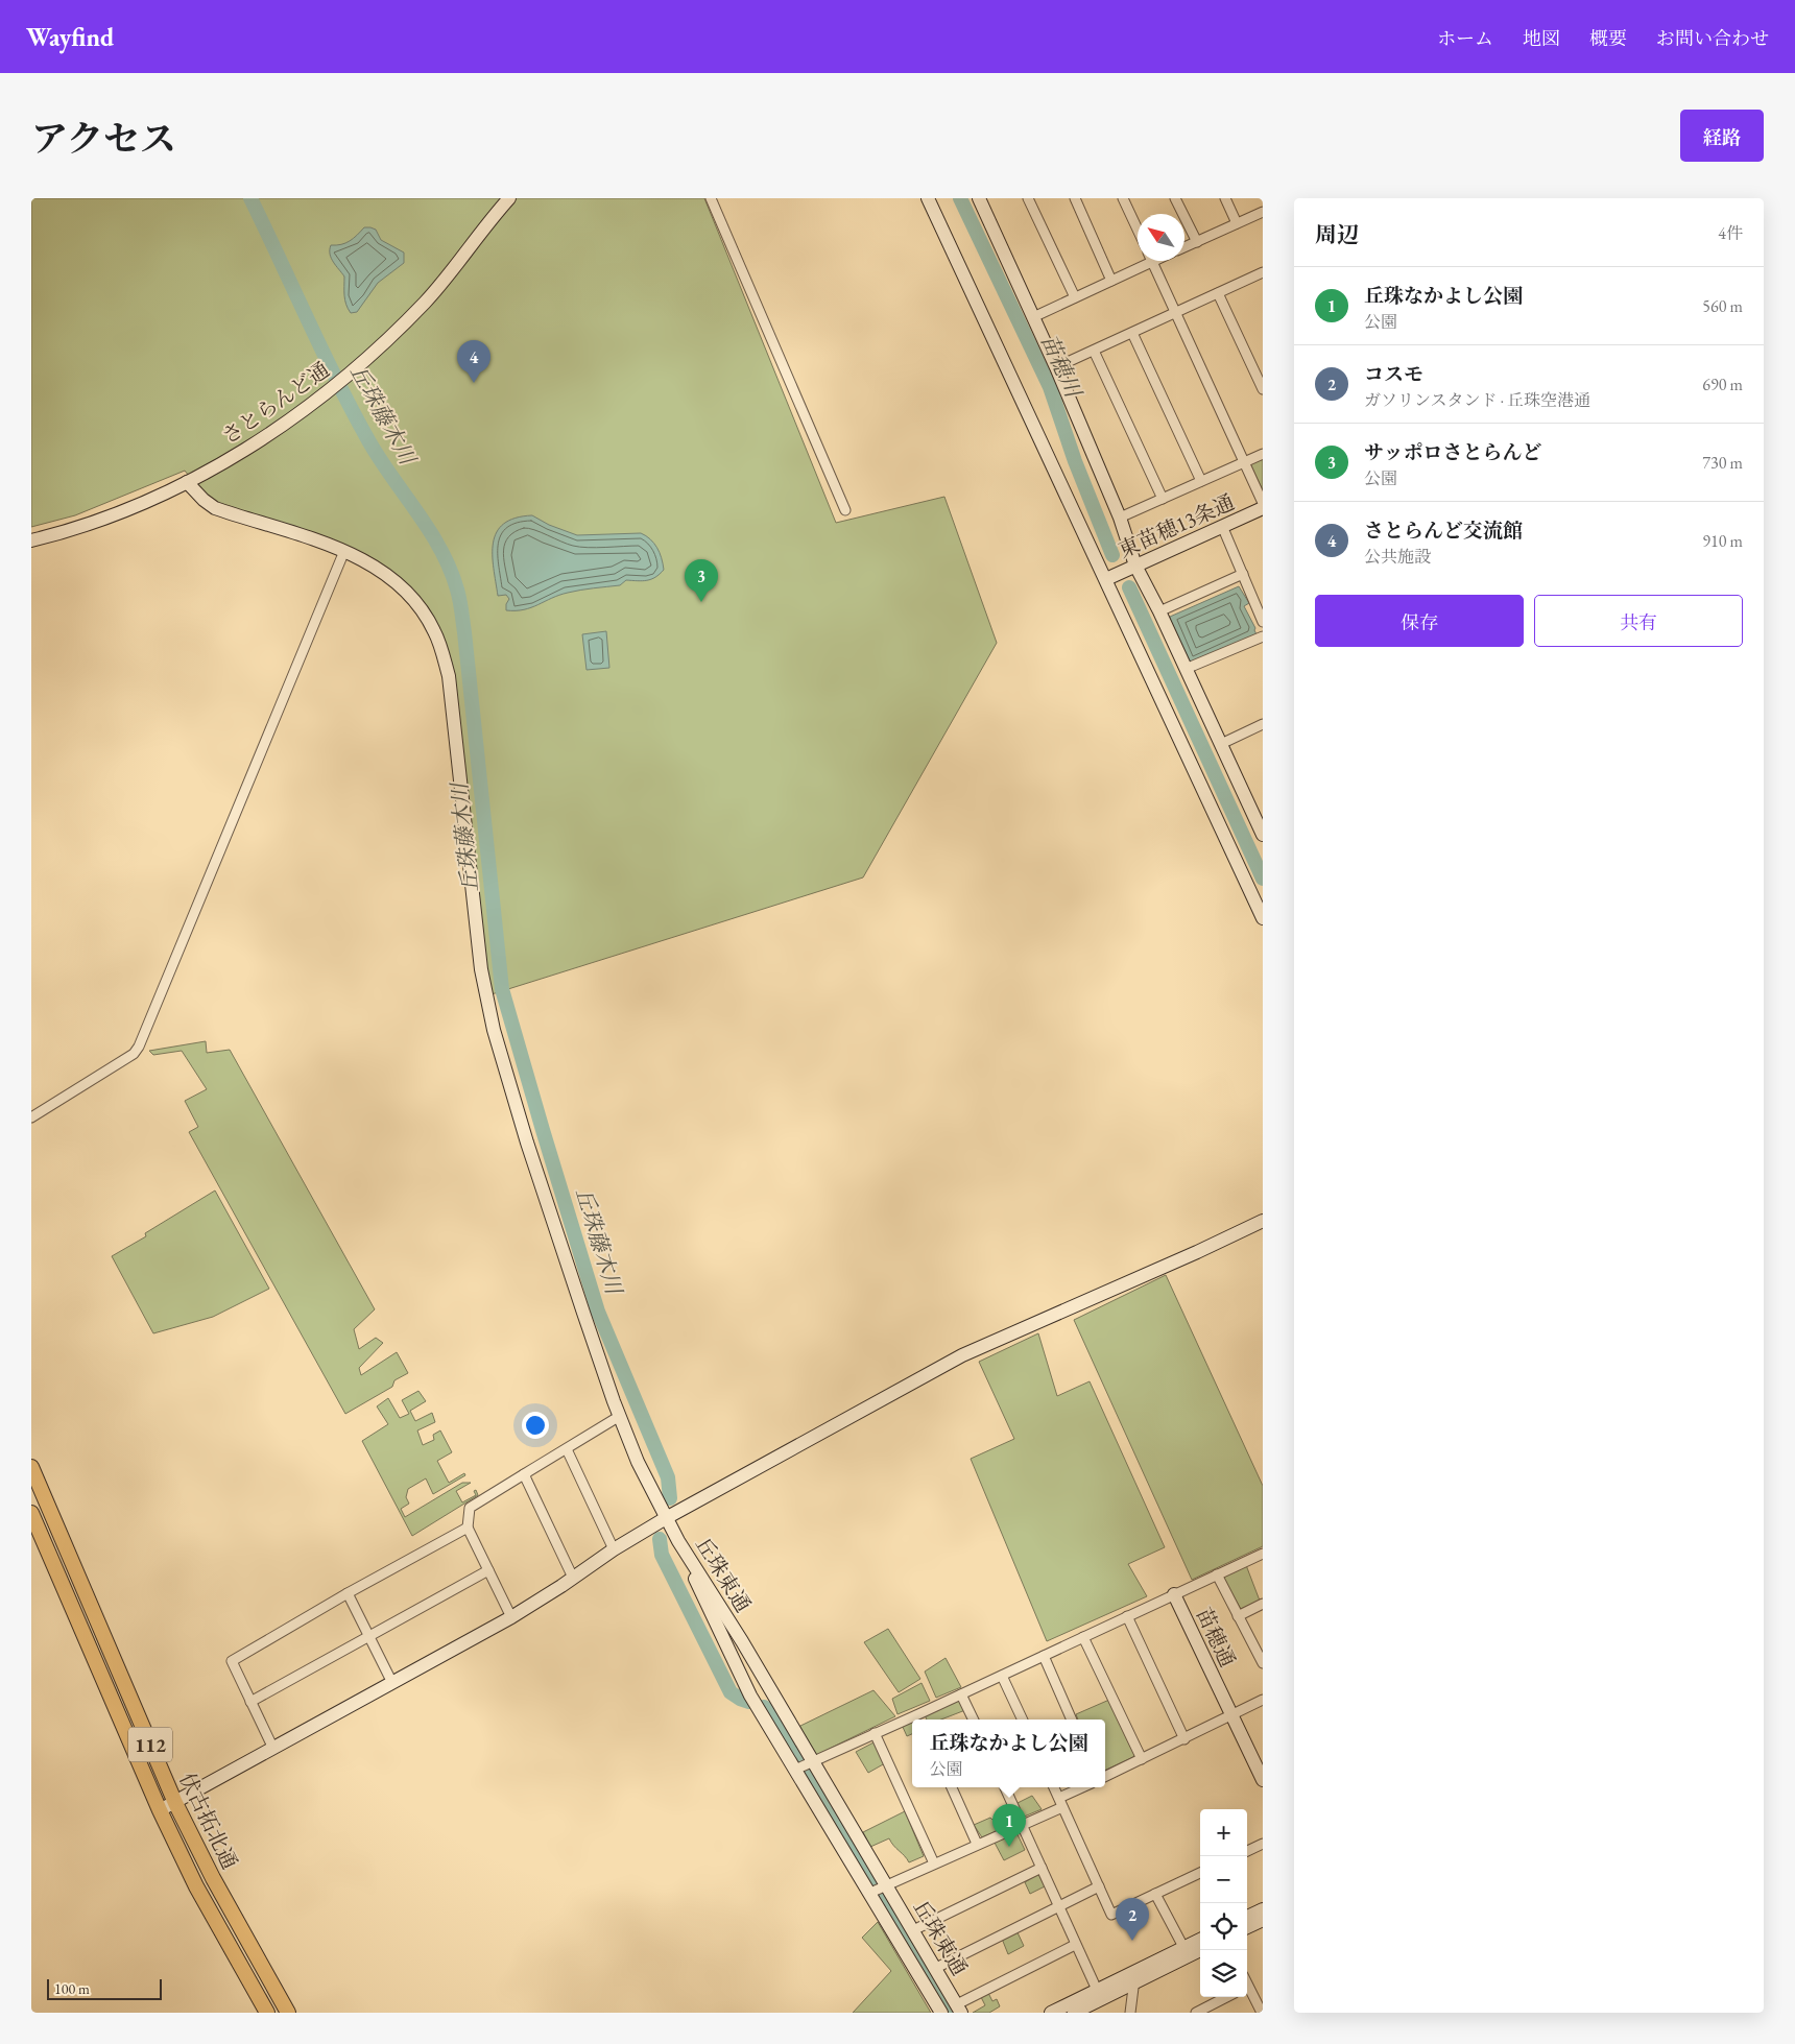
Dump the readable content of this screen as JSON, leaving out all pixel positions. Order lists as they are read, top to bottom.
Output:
{
  "streets": {
    "main road": ["112", "伏古拓北通"],
    "street": [
      "さとらんど通",
      "東苗穂13条通",
      "丘珠東通",
      "苗穂通"
    ]
  },
  "water": ["苗穂川", "丘珠藤木川"],
  "scale_bar": "100 m",
  "north": "top left",
  "page": {
    "header": "Wayfind",
    "nav": [
      "ホーム",
      "地図",
      "概要",
      "お問い合わせ"
    ],
    "title": "アクセス",
    "buttons": [
      "経路",
      ["保存", "共有"]
    ],
    "heading": ["周辺", "4件"],
    "list": [
      {
        "mark": "1",
        "name": "丘珠なかよし公園",
        "note": "公園",
        "value": "560 m"
      },
      {
        "mark": "2",
        "name": "コスモ",
        "note": "ガソリンスタンド · 丘珠空港通",
        "value": "690 m"
      },
      {
        "mark": "3",
        "name": "サッポロさとらんど",
        "note": "公園",
        "value": "730 m"
      },
      {
        "mark": "4",
        "name": "さとらんど交流館",
        "note": "公共施設",
        "value": "910 m"
      }
    ],
    "pins": [
      "4",
      "3",
      "1",
      "2"
    ],
    "popup": ["丘珠なかよし公園", "公園"],
    "map_buttons": ["+", "−"],
    "scale": "100 m"
  }
}
